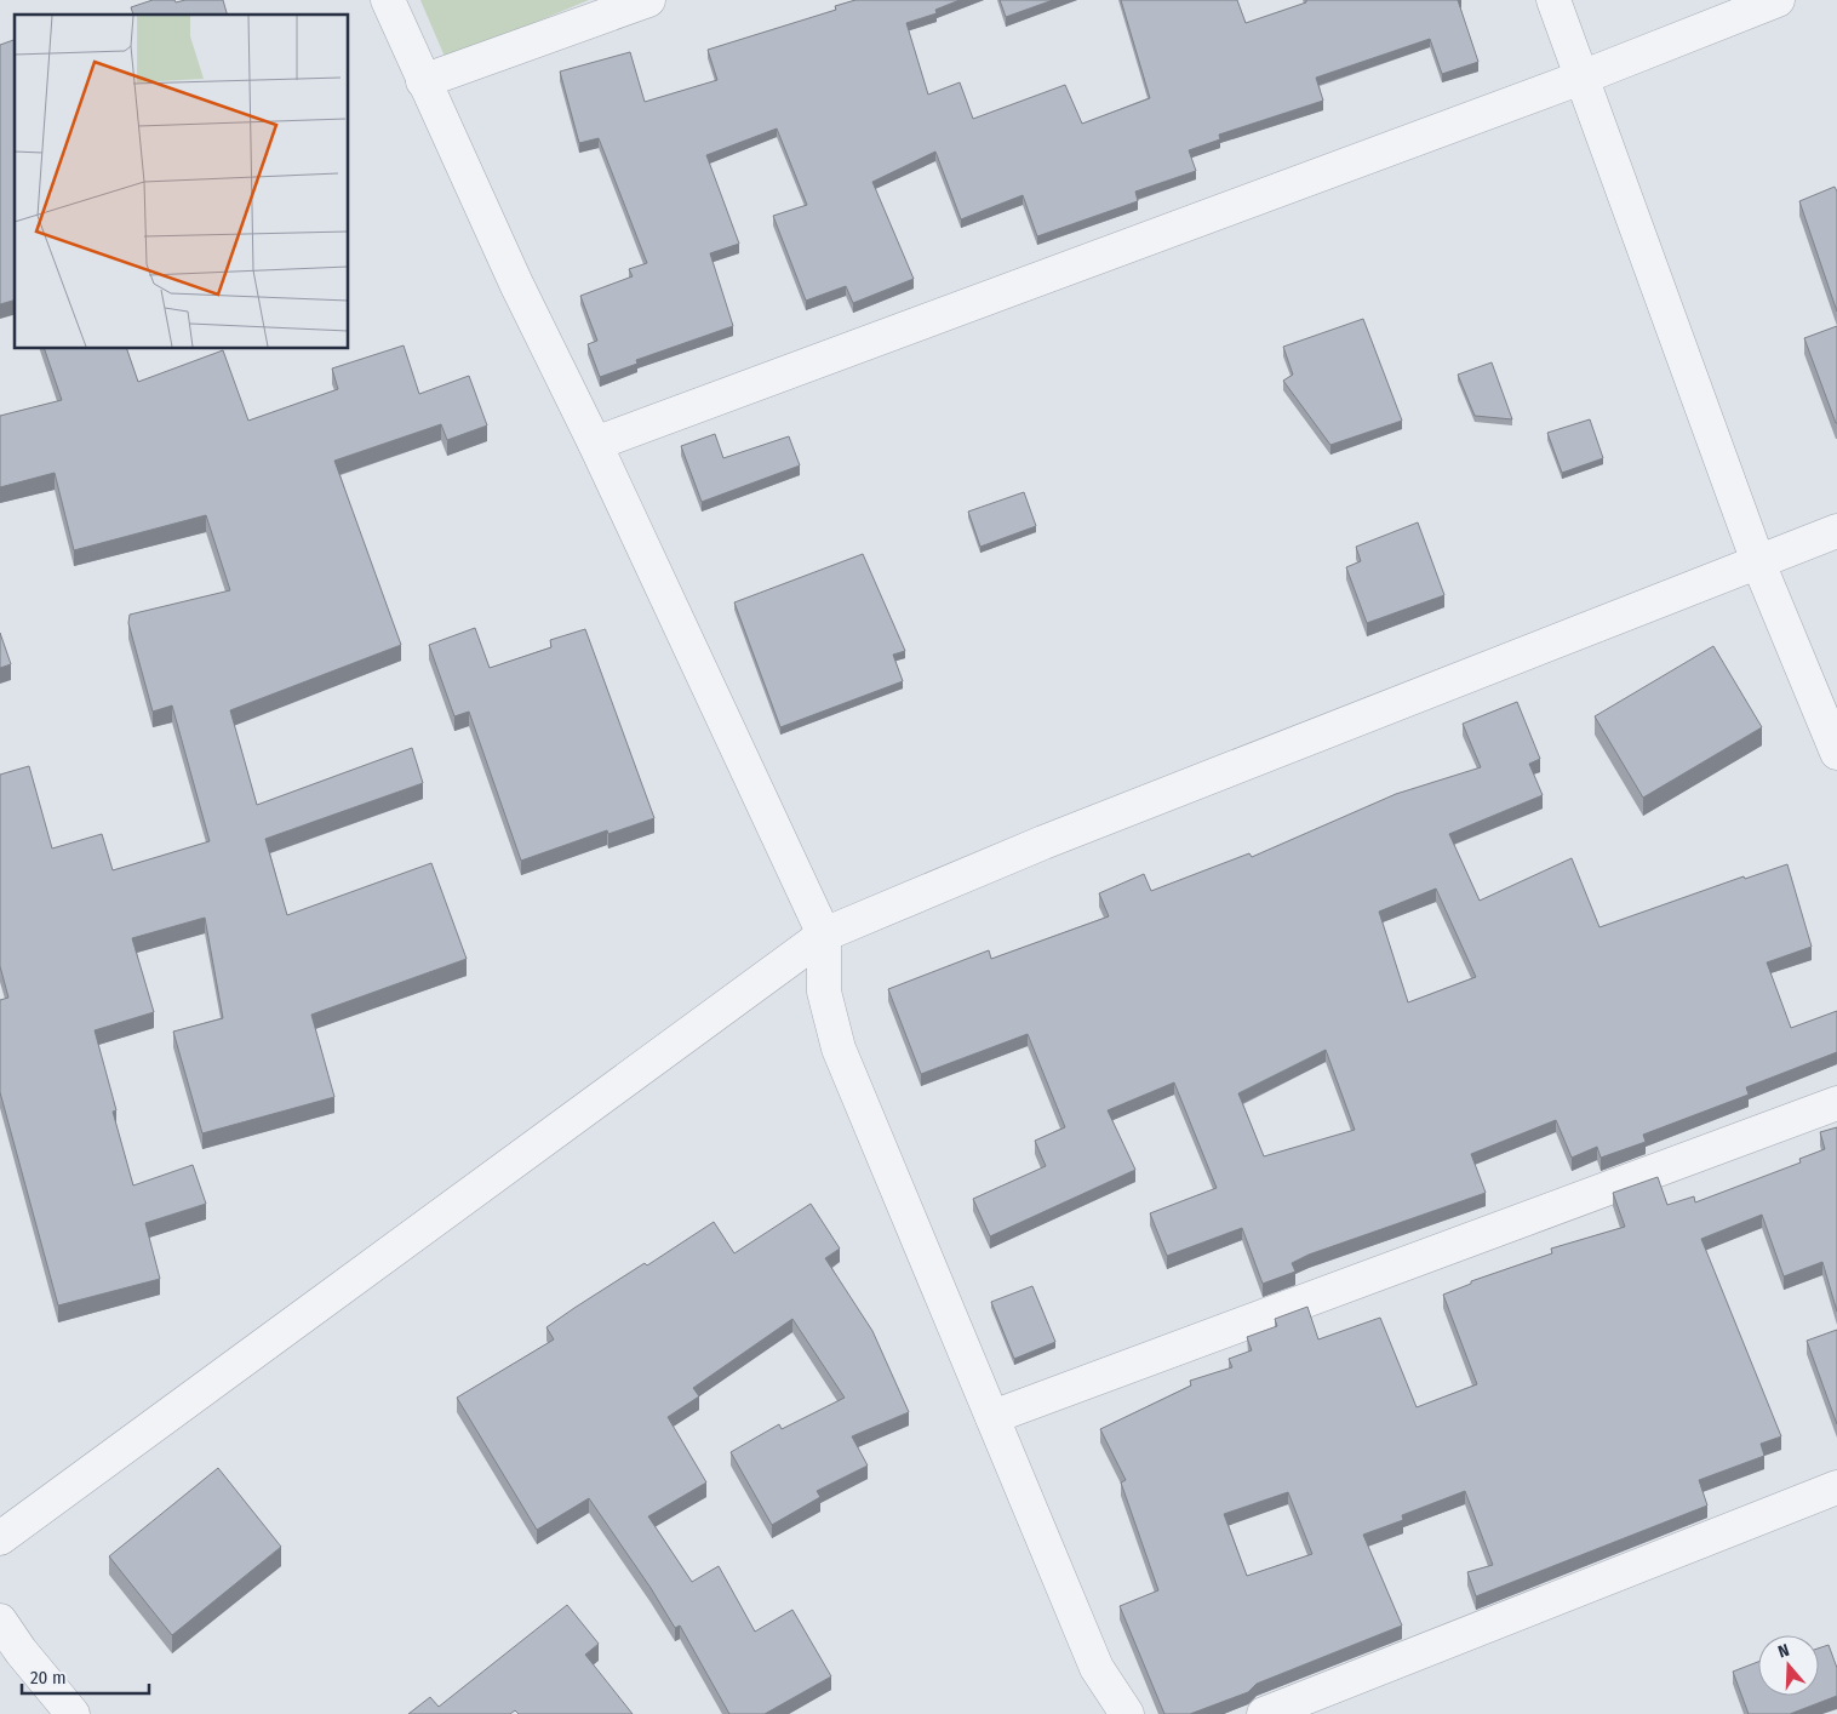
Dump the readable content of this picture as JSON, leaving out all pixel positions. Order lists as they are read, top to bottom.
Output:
{
  "scale_bar": "20 m",
  "north": "top"
}
